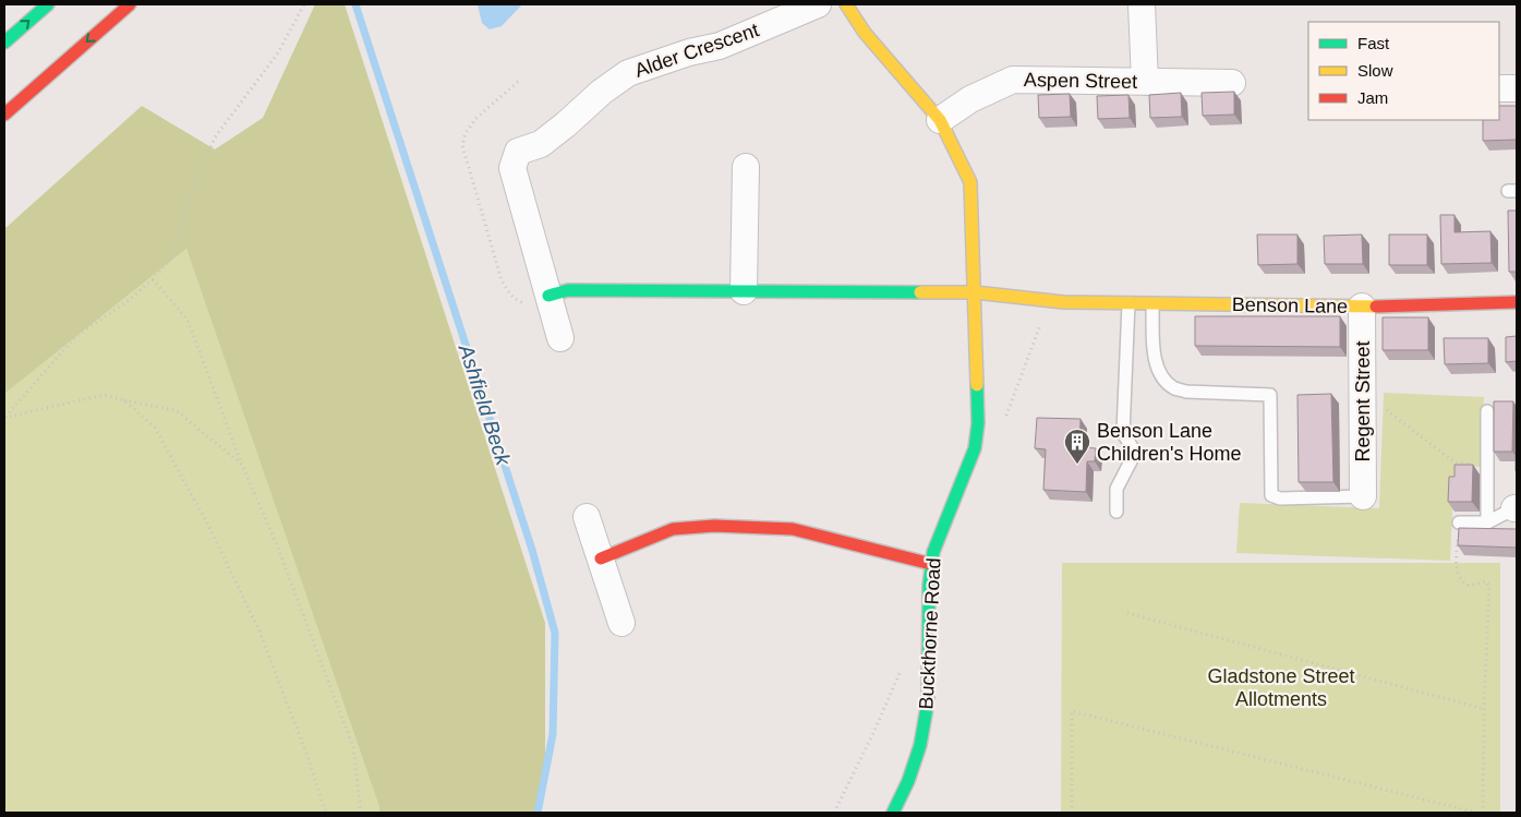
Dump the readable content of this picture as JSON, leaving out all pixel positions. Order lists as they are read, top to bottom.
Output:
{
  "streets": {
    "main road": ["Benson Lane", "Buckthorne Road"],
    "street": ["Alder Crescent", "Aspen Street", "Regent Street"]
  },
  "crossings": [
    ["Aspen Street", "Buckthorne Road"],
    ["Benson Lane", "Regent Street"]
  ],
  "water": ["Ashfield Beck"],
  "parks": ["Gladstone Street Allotments"],
  "places": {
    "building": ["Benson Lane Children's Home"]
  },
  "legend": ["Fast", "Slow", "Jam"]
}
